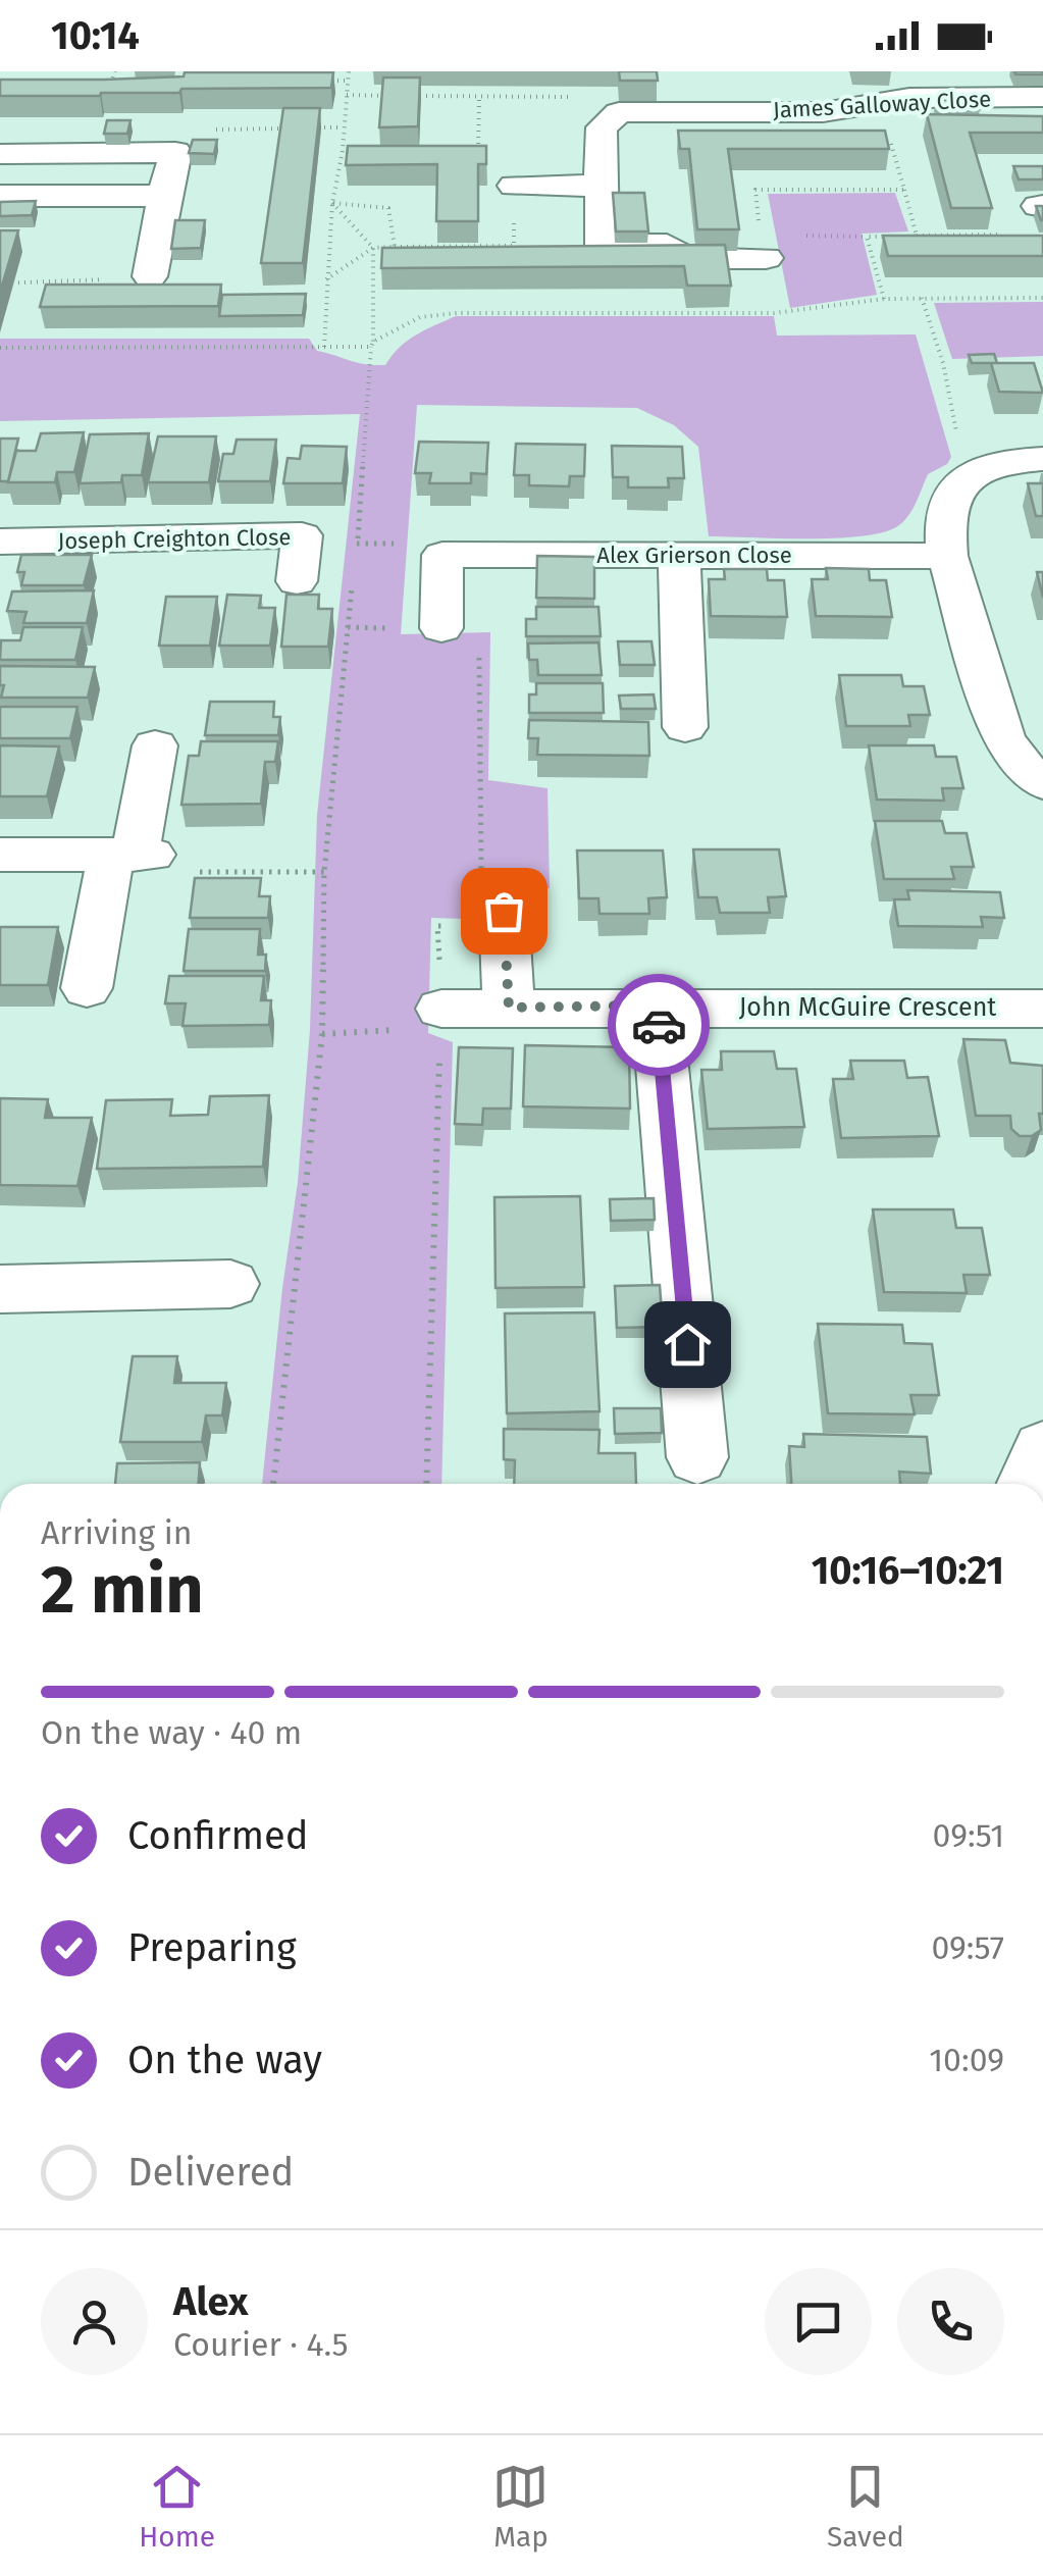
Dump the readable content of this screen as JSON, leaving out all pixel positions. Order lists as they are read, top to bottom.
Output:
{
  "streets": {
    "street": [
      "James Galloway Close",
      "Joseph Creighton Close",
      "Alex Grierson Close",
      "John McGuire Crescent"
    ]
  },
  "page": {
    "status": "10:14",
    "heading": ["2 min", "Arriving in", "10:16–10:21"],
    "panel": ["Alex", "Courier · 4.5"],
    "bar": "On the way · 40 m",
    "list": [
      ["Confirmed", "09:51"],
      ["Preparing", "09:57"],
      ["On the way", "10:09"],
      "Delivered"
    ],
    "tabs": ["Home", "Map", "Saved"]
  }
}
